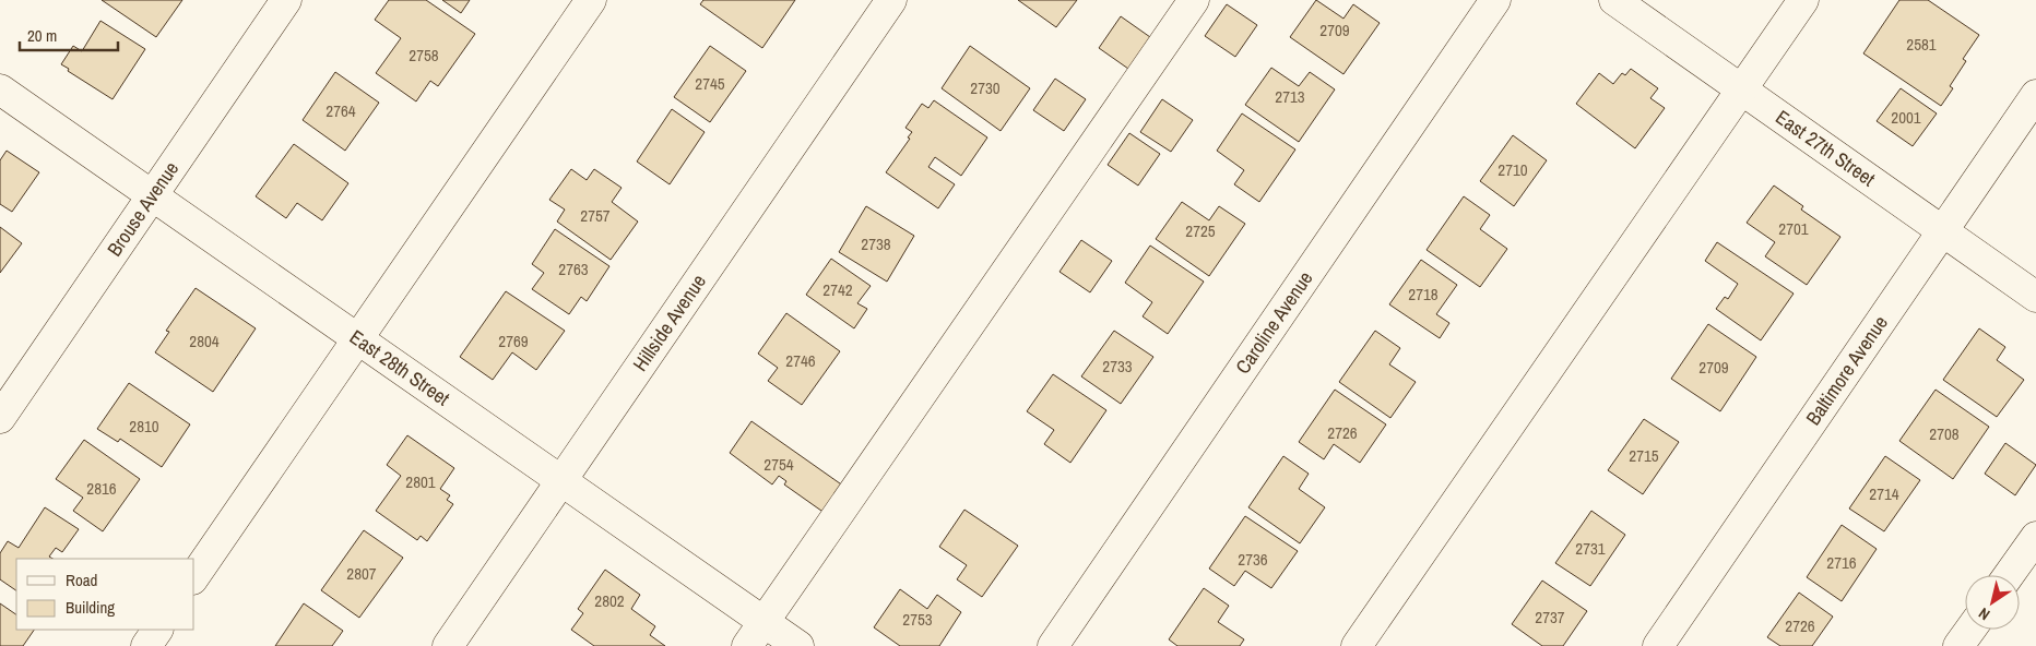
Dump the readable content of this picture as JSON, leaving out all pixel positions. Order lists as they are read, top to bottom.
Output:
{
  "streets": {
    "street": [
      "East 27th Street",
      "Brouse Avenue",
      "Hillside Avenue",
      "Caroline Avenue",
      "East 28th Street",
      "Baltimore Avenue"
    ]
  },
  "crossings": [
    ["East 27th Street", "Baltimore Avenue"],
    ["Brouse Avenue", "East 28th Street"],
    ["Hillside Avenue", "East 28th Street"]
  ],
  "house_numbers": [
    "2709",
    "2581",
    "2758",
    "2745",
    "2730",
    "2713",
    "2764",
    "2001",
    "2710",
    "2757",
    "2701",
    "2725",
    "2738",
    "2763",
    "2742",
    "2718",
    "2804",
    "2769",
    "2746",
    "2733",
    "2709",
    "2810",
    "2726",
    "2708",
    "2715",
    "2754",
    "2801",
    "2816",
    "2714",
    "2731",
    "2736",
    "2716",
    "2807",
    "2802",
    "2737",
    "2753",
    "2726"
  ],
  "legend": ["Road", "Building"],
  "scale_bar": "20 m",
  "north": "bottom left"
}
